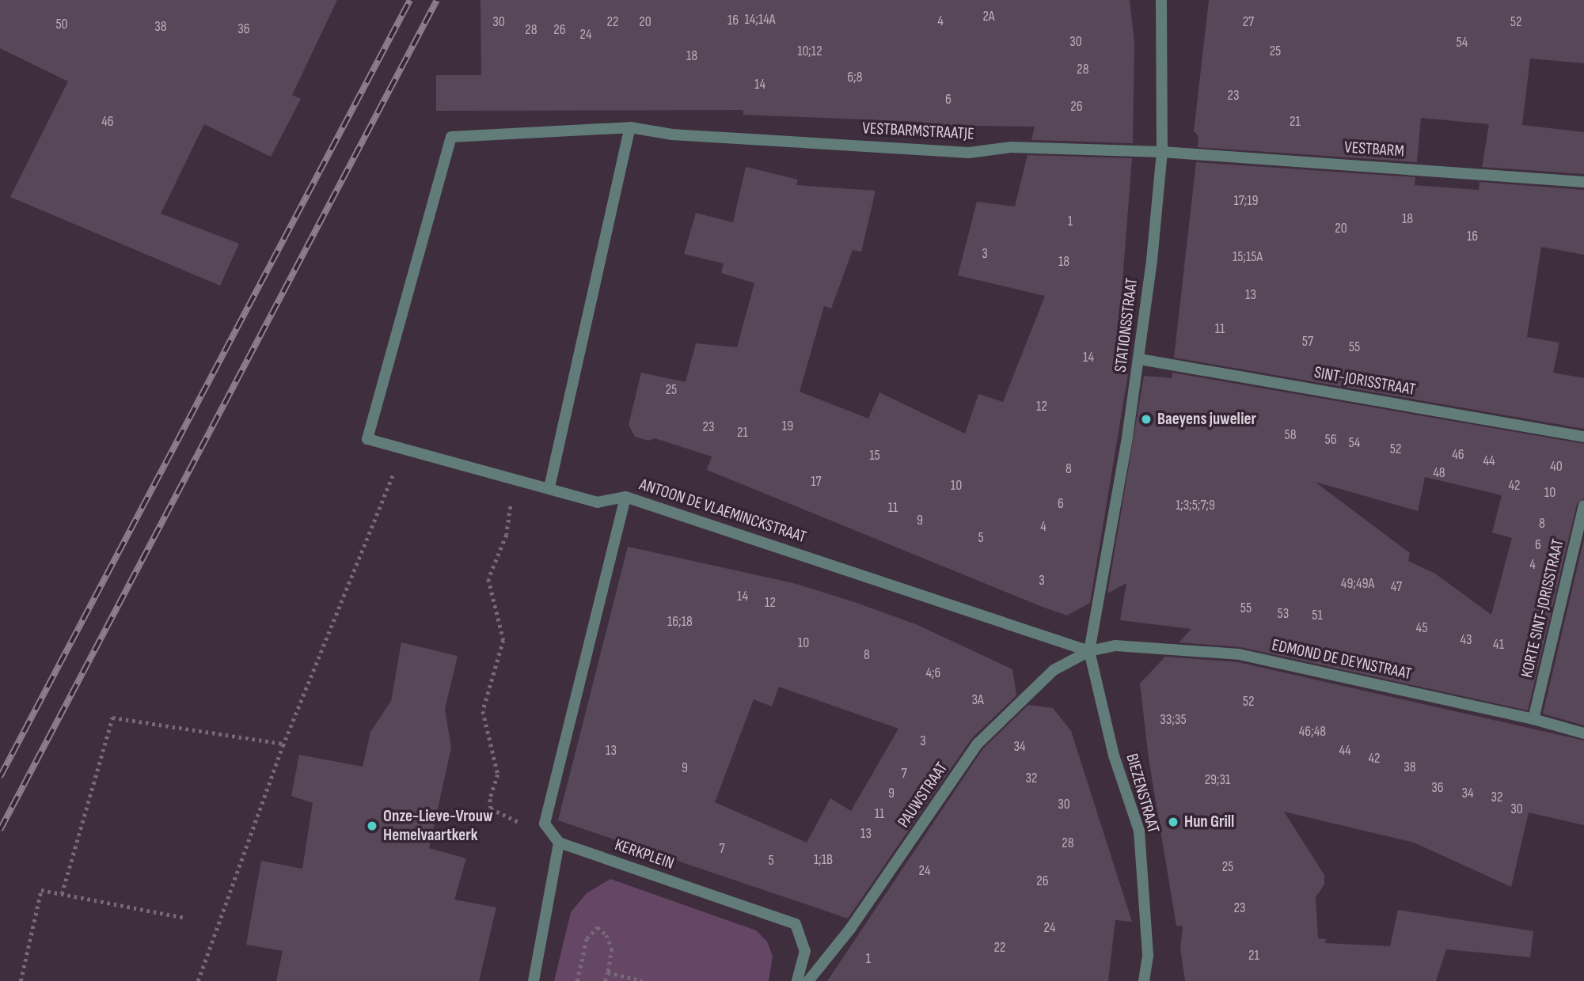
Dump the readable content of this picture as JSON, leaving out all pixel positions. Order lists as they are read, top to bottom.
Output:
{
  "streets": {
    "street": [
      "VESTBARMSTRAATJE",
      "VESTBARM",
      "STATIONSSTRAAT",
      "SINT-JORISSTRAAT",
      "ANTOON DE VLAEMINCKSTRAAT",
      "KORTE SINT-JORISSTRAAT",
      "EDMOND DE DEYNSTRAAT",
      "BIEZENSTRAAT",
      "PAUWSTRAAT",
      "KERKPLEIN"
    ]
  },
  "crossings": [
    ["VESTBARMSTRAATJE", "VESTBARM"],
    ["VESTBARMSTRAATJE", "STATIONSSTRAAT"],
    ["VESTBARM", "STATIONSSTRAAT"],
    ["STATIONSSTRAAT", "SINT-JORISSTRAAT"],
    ["STATIONSSTRAAT", "ANTOON DE VLAEMINCKSTRAAT"],
    ["STATIONSSTRAAT", "EDMOND DE DEYNSTRAAT"],
    ["STATIONSSTRAAT", "BIEZENSTRAAT"],
    ["STATIONSSTRAAT", "PAUWSTRAAT"],
    ["ANTOON DE VLAEMINCKSTRAAT", "EDMOND DE DEYNSTRAAT"],
    ["ANTOON DE VLAEMINCKSTRAAT", "BIEZENSTRAAT"],
    ["ANTOON DE VLAEMINCKSTRAAT", "PAUWSTRAAT"],
    ["ANTOON DE VLAEMINCKSTRAAT", "KERKPLEIN"],
    ["KORTE SINT-JORISSTRAAT", "EDMOND DE DEYNSTRAAT"],
    ["EDMOND DE DEYNSTRAAT", "BIEZENSTRAAT"],
    ["EDMOND DE DEYNSTRAAT", "PAUWSTRAAT"],
    ["BIEZENSTRAAT", "PAUWSTRAAT"]
  ],
  "places": ["Baeyens juwelier", "Hun Grill", "Onze-Lieve-Vrouw Hemelvaartkerk"],
  "house_numbers": [
    "2A",
    "14;14A",
    "16",
    "4",
    "30",
    "22",
    "20",
    "27",
    "52",
    "50",
    "38",
    "36",
    "28",
    "26",
    "24",
    "30",
    "54",
    "10;12",
    "25",
    "18",
    "28",
    "6;8",
    "14",
    "23",
    "6",
    "26",
    "46",
    "21",
    "17;19",
    "18",
    "1",
    "20",
    "16",
    "3",
    "15;15A",
    "18",
    "13",
    "11",
    "57",
    "55",
    "14",
    "25",
    "12",
    "19",
    "23",
    "21",
    "58",
    "56",
    "54",
    "52",
    "46",
    "15",
    "44",
    "40",
    "8",
    "48",
    "17",
    "10",
    "42",
    "10",
    "6",
    "1;3;5;7;9",
    "11",
    "9",
    "8",
    "4",
    "5",
    "6",
    "4",
    "3",
    "49;49A",
    "47",
    "14",
    "12",
    "55",
    "53",
    "51",
    "16;18",
    "45",
    "43",
    "10",
    "41",
    "8",
    "4;6",
    "3A",
    "52",
    "33;35",
    "46;48",
    "3",
    "34",
    "13",
    "44",
    "42",
    "38",
    "9",
    "7",
    "32",
    "29;31",
    "36",
    "9",
    "34",
    "32",
    "30",
    "30",
    "11",
    "13",
    "28",
    "7",
    "1;1B",
    "5",
    "25",
    "24",
    "26",
    "23",
    "24",
    "22",
    "21",
    "1"
  ]
}
